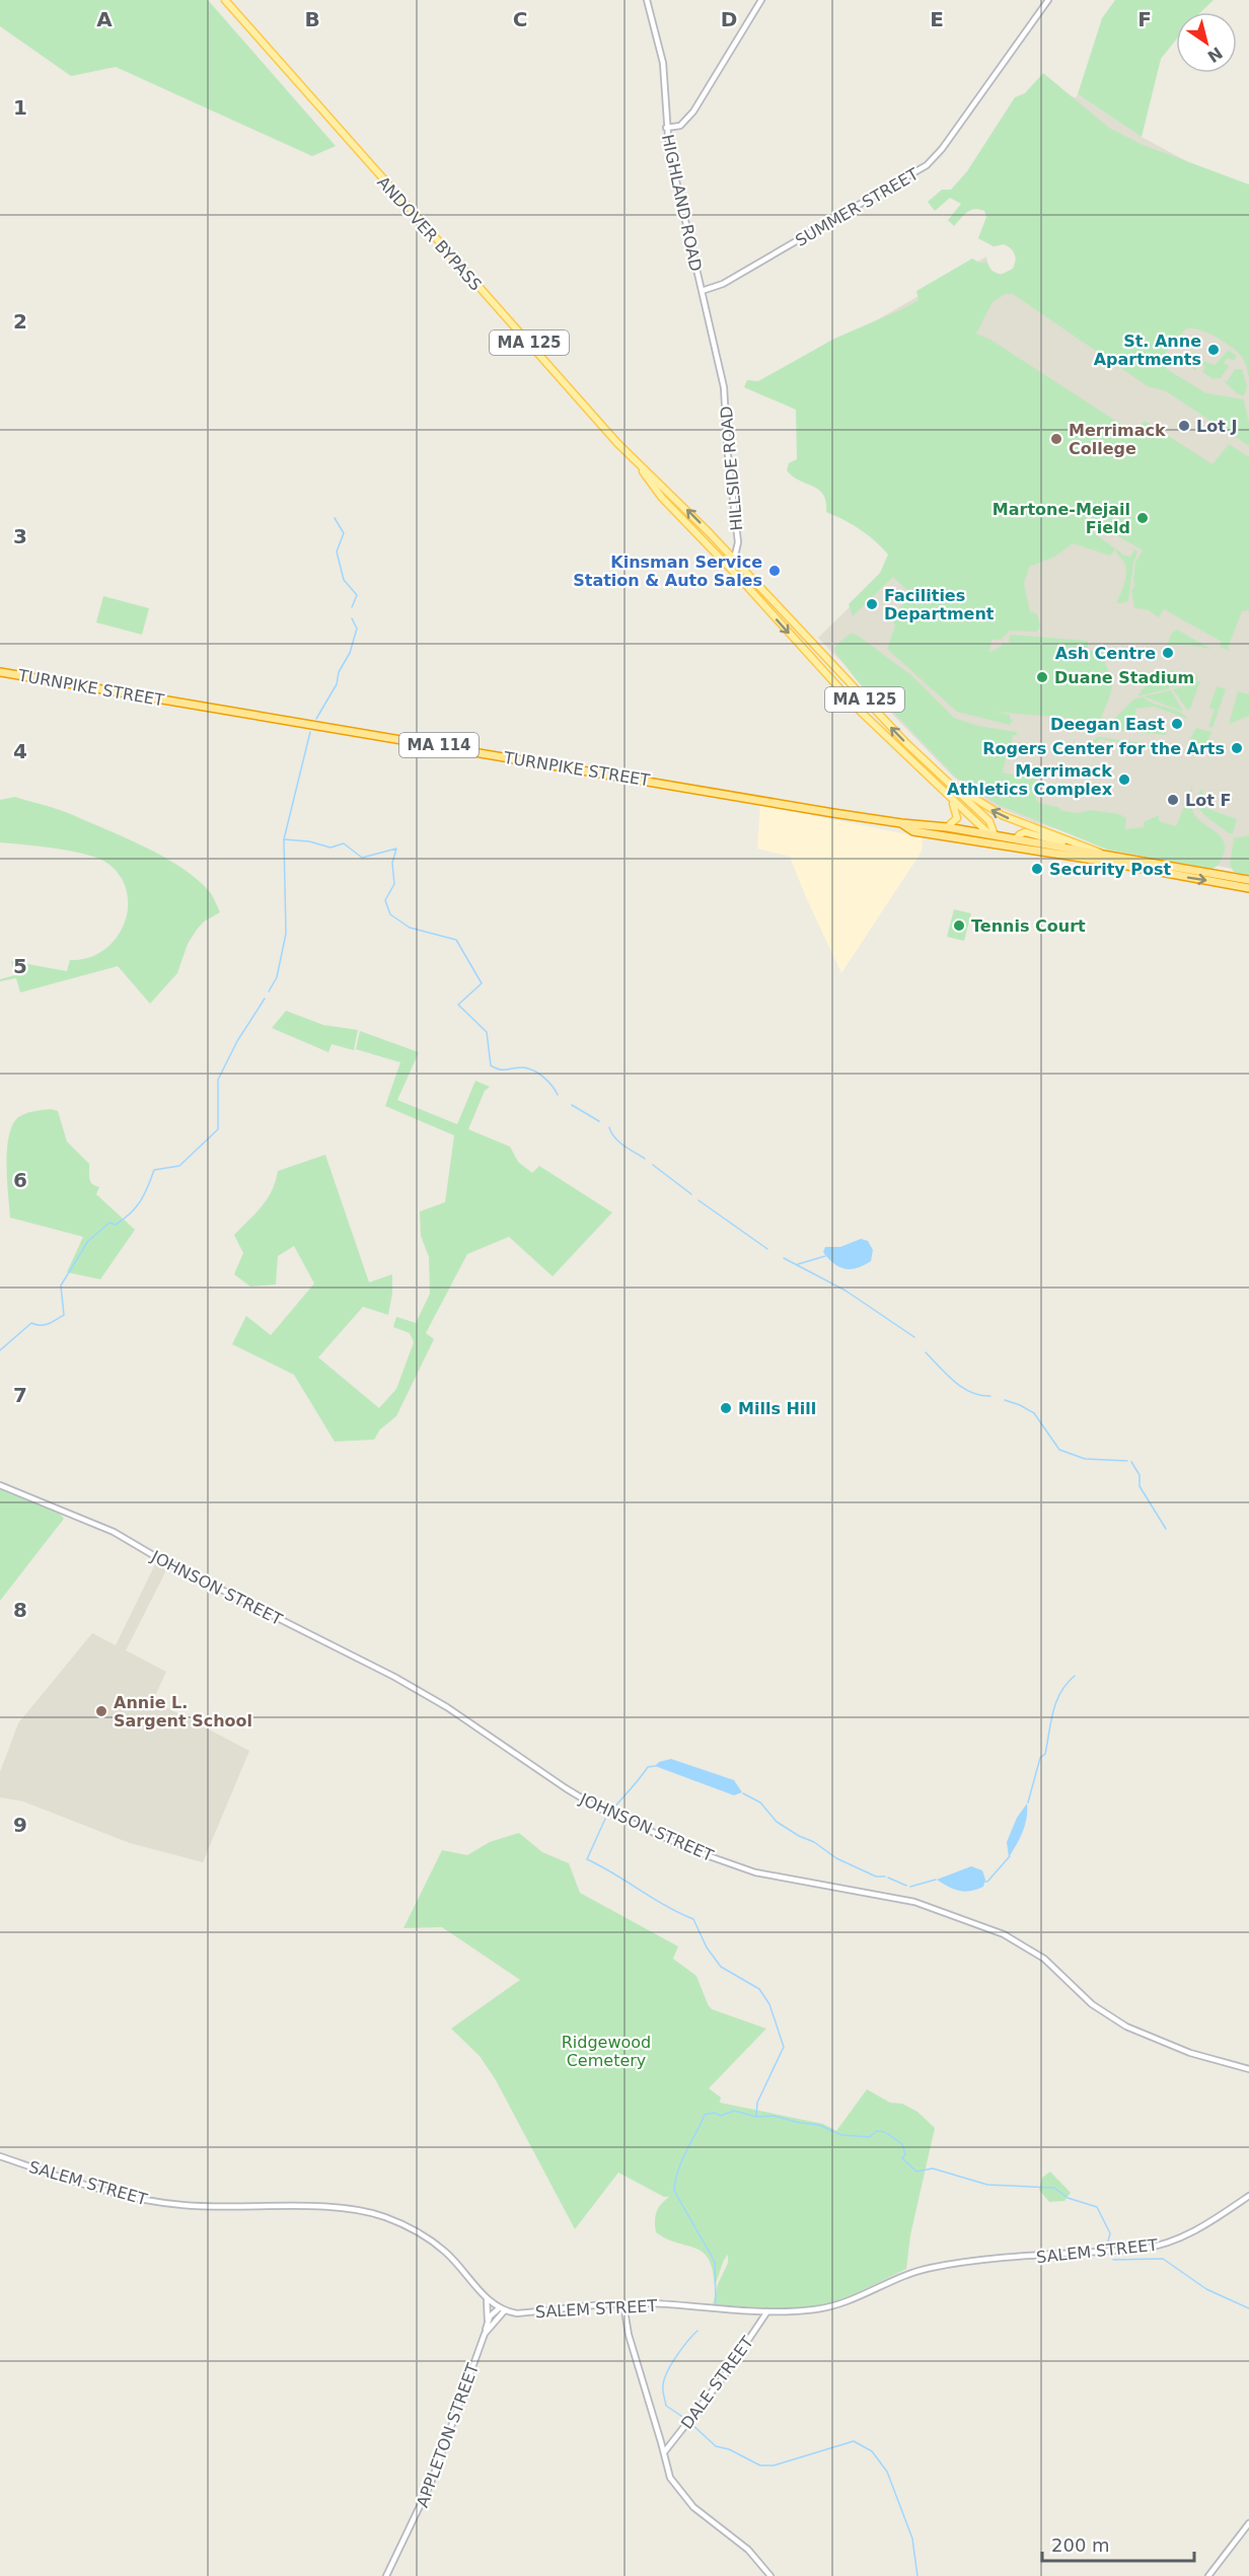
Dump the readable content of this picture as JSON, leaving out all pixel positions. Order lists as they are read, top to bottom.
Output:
{
  "streets": {
    "highway": ["TURNPIKE STREET", "MA 114"],
    "main road": ["ANDOVER BYPASS", "MA 125"],
    "street": [
      "HIGHLAND ROAD",
      "SUMMER STREET",
      "HILLSIDE ROAD",
      "JOHNSON STREET",
      "SALEM STREET",
      "DALE STREET",
      "APPLETON STREET"
    ]
  },
  "crossings": [
    ["HIGHLAND ROAD", "SUMMER STREET"],
    ["HIGHLAND ROAD", "HILLSIDE ROAD"],
    ["ANDOVER BYPASS", "MA 125"],
    ["ANDOVER BYPASS", "HILLSIDE ROAD"],
    ["ANDOVER BYPASS", "TURNPIKE STREET"],
    ["MA 125", "TURNPIKE STREET"],
    ["SALEM STREET", "DALE STREET"],
    ["SALEM STREET", "APPLETON STREET"]
  ],
  "parks": ["Ridgewood Cemetery"],
  "places": [
    "St. Anne Apartments",
    "Lot J",
    "Merrimack College",
    "Martone-Mejail Field",
    "Kinsman Service Station & Auto Sales",
    "Facilities Department",
    "Ash Centre",
    "Duane Stadium",
    "Deegan East",
    "Rogers Center for the Arts",
    "Merrimack Athletics Complex",
    "Lot F",
    "Security Post",
    "Tennis Court",
    "Mills Hill",
    "Annie L. Sargent School"
  ],
  "scale_bar": "200 m",
  "north": "bottom right",
  "grid": {
    "columns": [
      "A",
      "B",
      "C",
      "D",
      "E",
      "F"
    ],
    "rows": [
      "1",
      "2",
      "3",
      "4",
      "5",
      "6",
      "7",
      "8",
      "9"
    ]
  }
}
